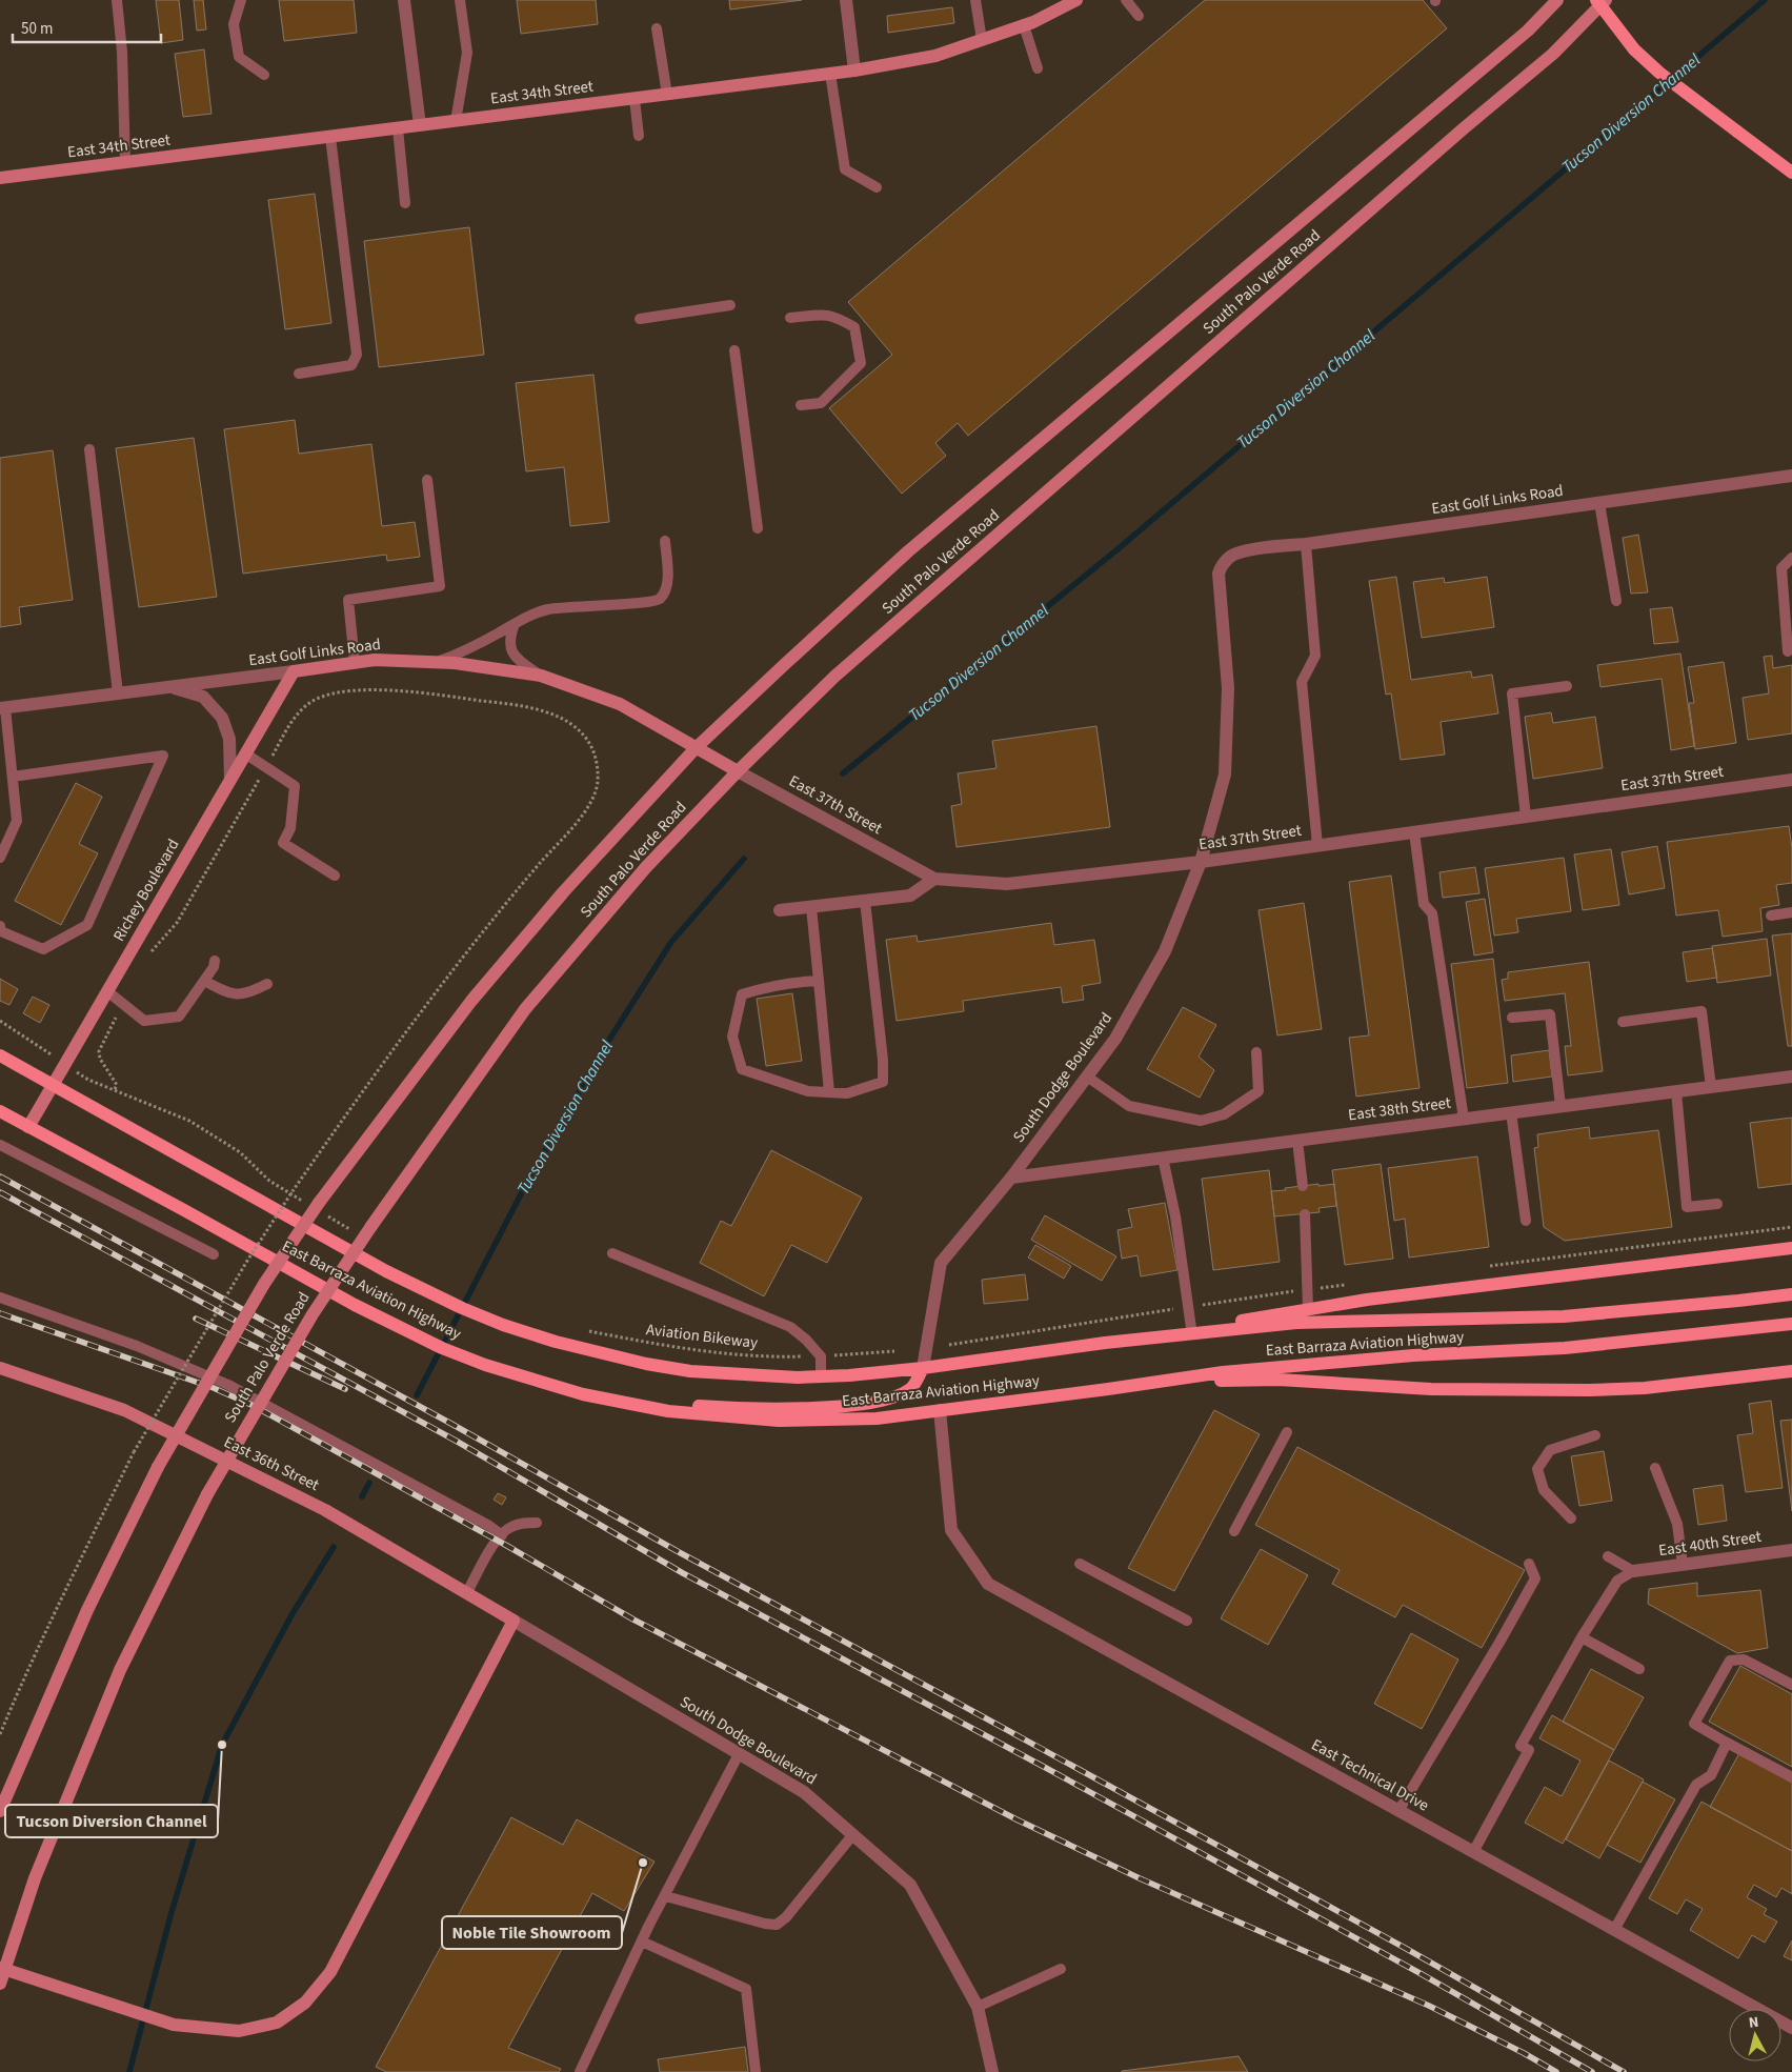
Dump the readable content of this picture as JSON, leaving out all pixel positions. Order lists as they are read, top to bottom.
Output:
{
  "streets": {
    "main road": [
      "East 34th Street",
      "South Palo Verde Road",
      "East Golf Links Road",
      "Richey Boulevard",
      "East Barraza Aviation Highway",
      "East 36th Street"
    ],
    "street": [
      "East 37th Street",
      "South Dodge Boulevard",
      "East 38th Street",
      "East 40th Street",
      "East Technical Drive"
    ],
    "path": ["Aviation Bikeway"]
  },
  "crossings": [
    ["South Palo Verde Road", "East Golf Links Road"],
    ["South Palo Verde Road", "East 37th Street"],
    ["East Golf Links Road", "East 37th Street"],
    ["East Golf Links Road", "Richey Boulevard"],
    ["East Golf Links Road", "South Dodge Boulevard"],
    ["East 37th Street", "South Dodge Boulevard"],
    ["Richey Boulevard", "East Barraza Aviation Highway"],
    ["South Dodge Boulevard", "East 38th Street"],
    ["South Dodge Boulevard", "East Barraza Aviation Highway"],
    ["South Dodge Boulevard", "East 36th Street"],
    ["East Barraza Aviation Highway", "East Technical Drive"]
  ],
  "water": ["Tucson Diversion Channel"],
  "places": ["Tucson Diversion Channel", "Noble Tile Showroom"],
  "scale_bar": "50 m",
  "north": "top"
}
